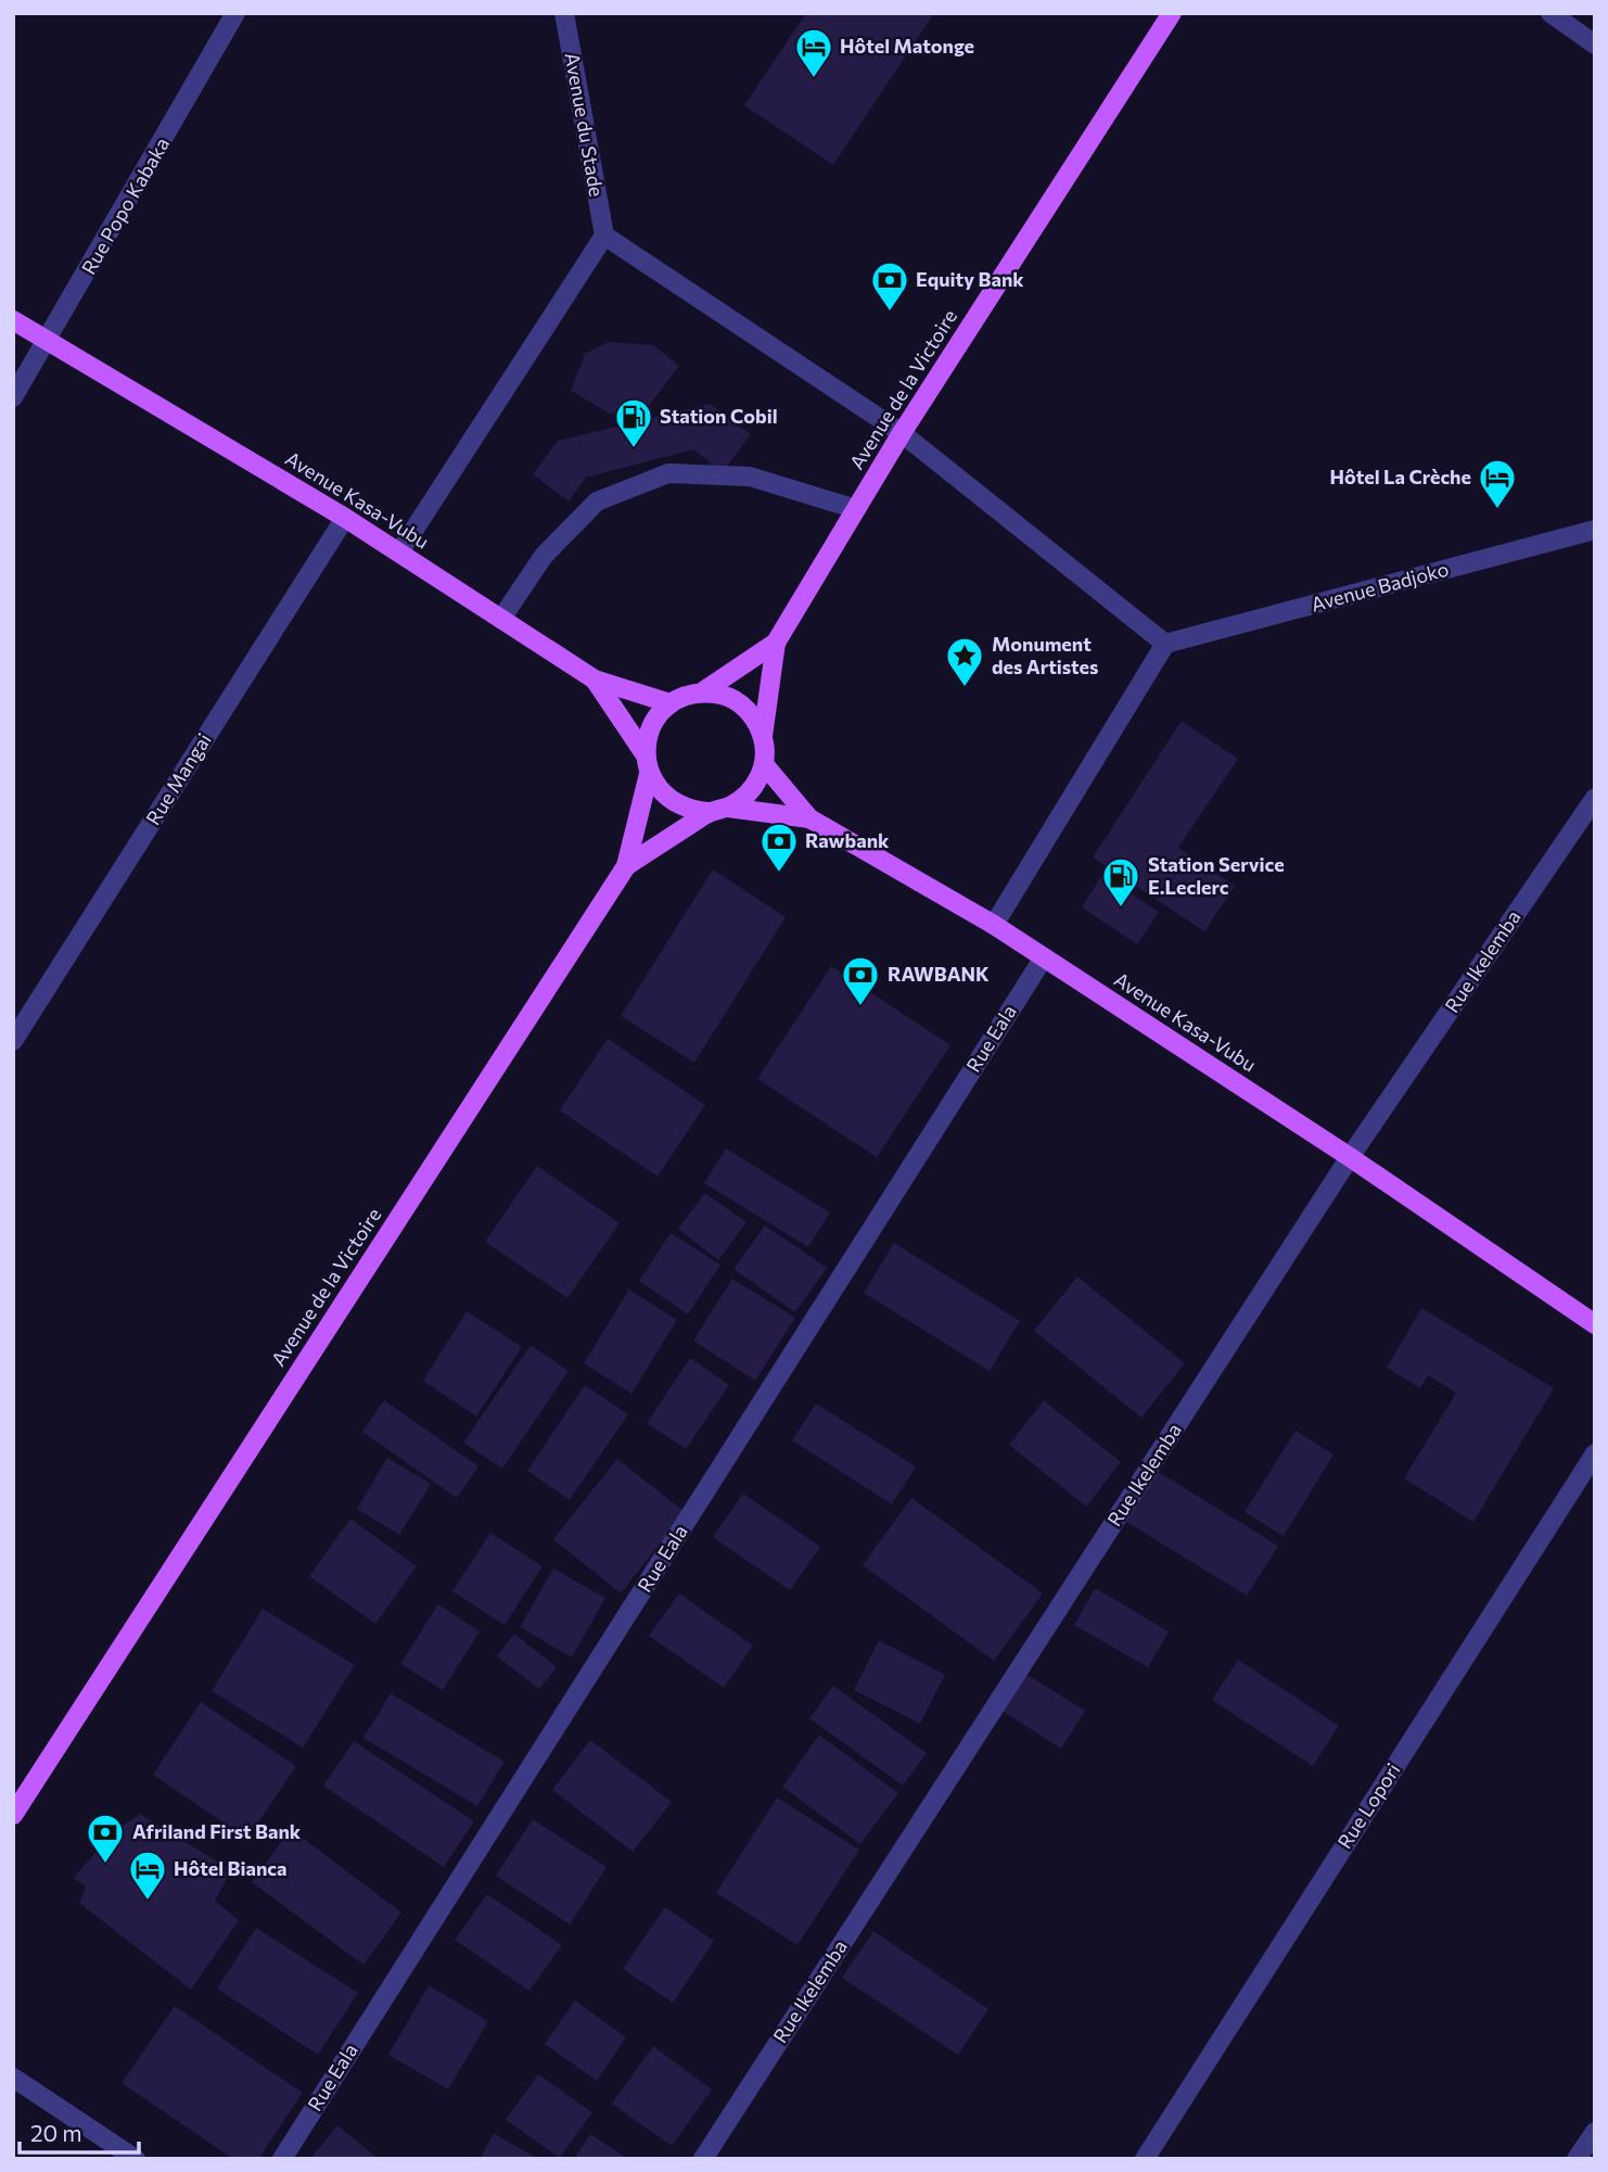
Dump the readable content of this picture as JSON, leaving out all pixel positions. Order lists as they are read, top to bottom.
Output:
{
  "streets": {
    "main road": ["Avenue de la Victoire", "Avenue Kasa-Vubu"],
    "street": [
      "Avenue du Stade",
      "Rue Popo Kabaka",
      "Avenue Badjoko",
      "Rue Mangai",
      "Rue Ikelemba",
      "Rue Eala",
      "Rue Lopori"
    ]
  },
  "crossings": [
    ["Rue Popo Kabaka", "Avenue Kasa-Vubu"],
    ["Avenue de la Victoire", "Avenue Kasa-Vubu"],
    ["Avenue Kasa-Vubu", "Rue Mangai"],
    ["Avenue Kasa-Vubu", "Rue Ikelemba"],
    ["Avenue Kasa-Vubu", "Rue Eala"]
  ],
  "places": {
    "hotel": ["Hôtel Matonge", "Hôtel La Crèche", "Hôtel Bianca"],
    "bank": [
      "Equity Bank",
      "Rawbank",
      "RAWBANK",
      "Afriland First Bank"
    ],
    "fuel station": ["Station Cobil", "Station Service E.Leclerc"],
    "place": ["Monument des Artistes"]
  },
  "scale_bar": "20 m"
}
